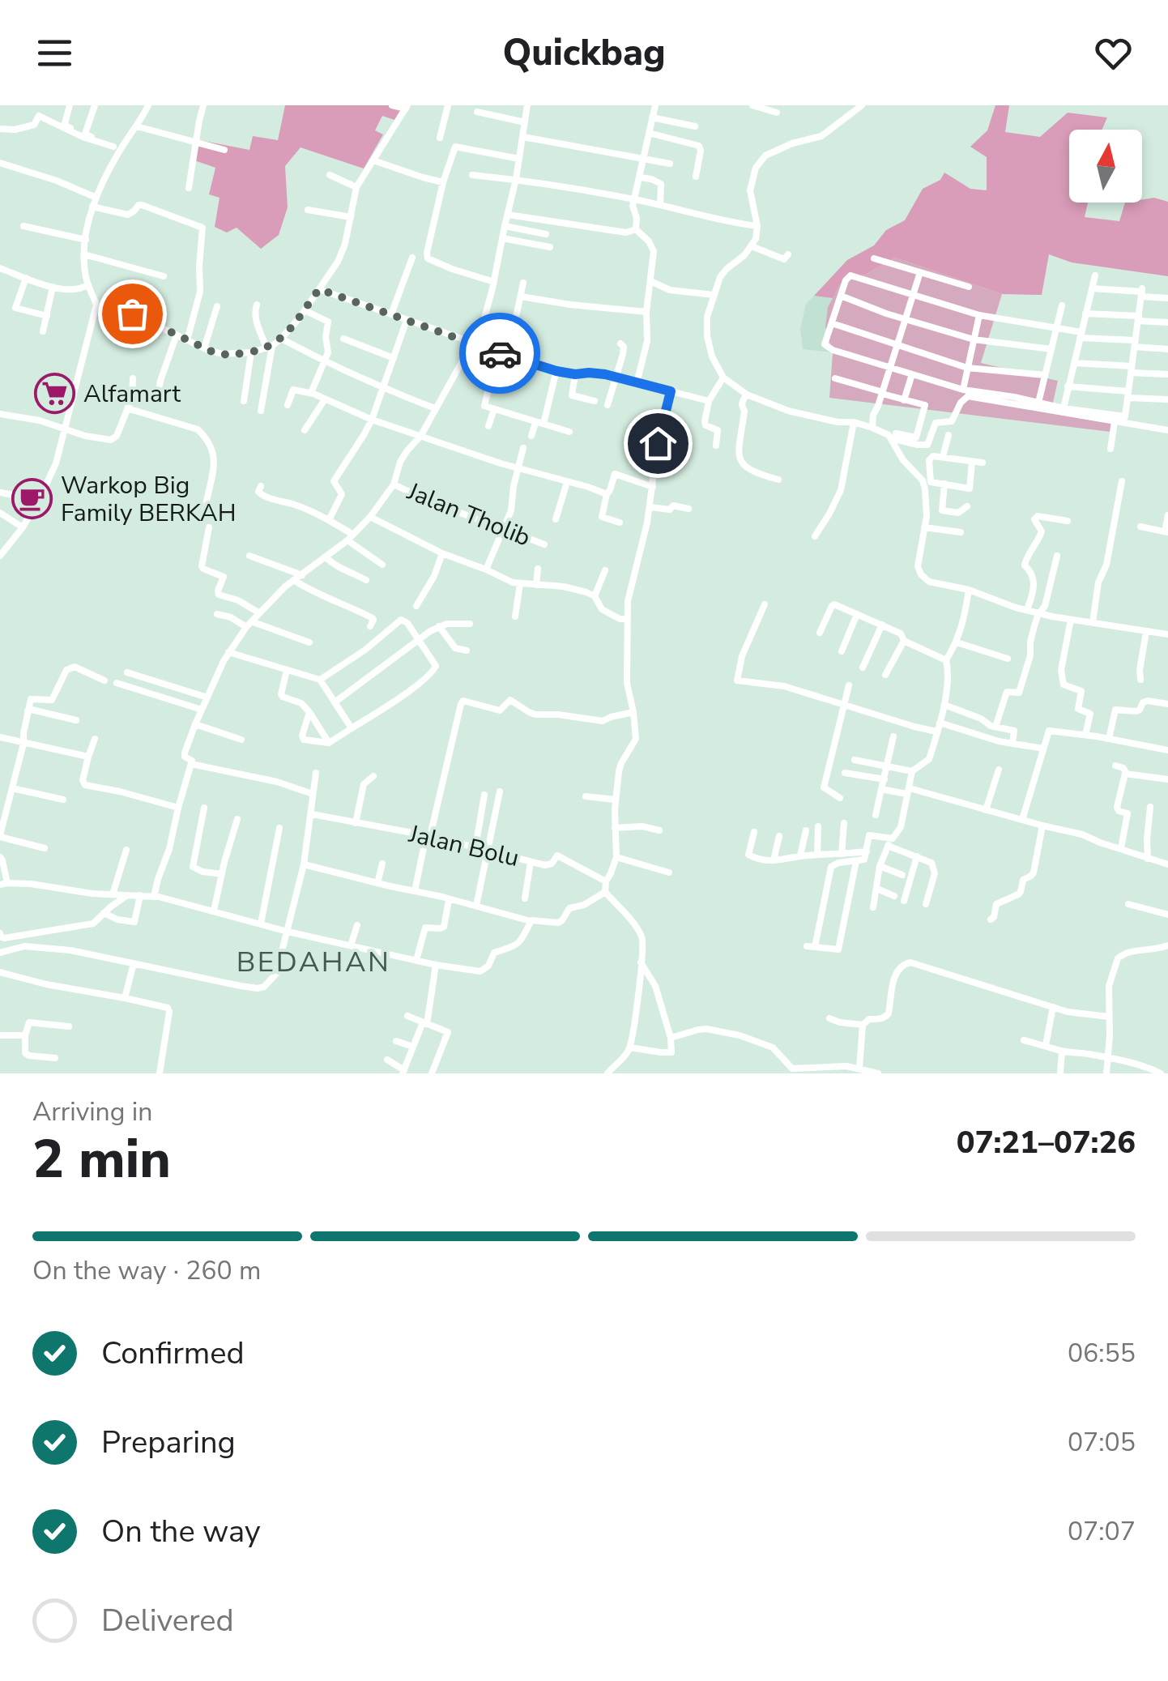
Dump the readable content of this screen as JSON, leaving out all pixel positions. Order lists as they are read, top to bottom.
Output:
{
  "streets": {
    "street": ["Jalan Tholib", "Jalan Bolu"]
  },
  "districts": ["BEDAHAN"],
  "places": {
    "supermarket": ["Alfamart"],
    "cafe": ["Warkop Big Family BERKAH"]
  },
  "north": "top",
  "page": {
    "header": "Quickbag",
    "heading": ["2 min", "Arriving in", "07:21–07:26"],
    "bar": "On the way · 260 m",
    "list": [
      ["Confirmed", "06:55"],
      ["Preparing", "07:05"],
      ["On the way", "07:07"],
      "Delivered"
    ]
  }
}
